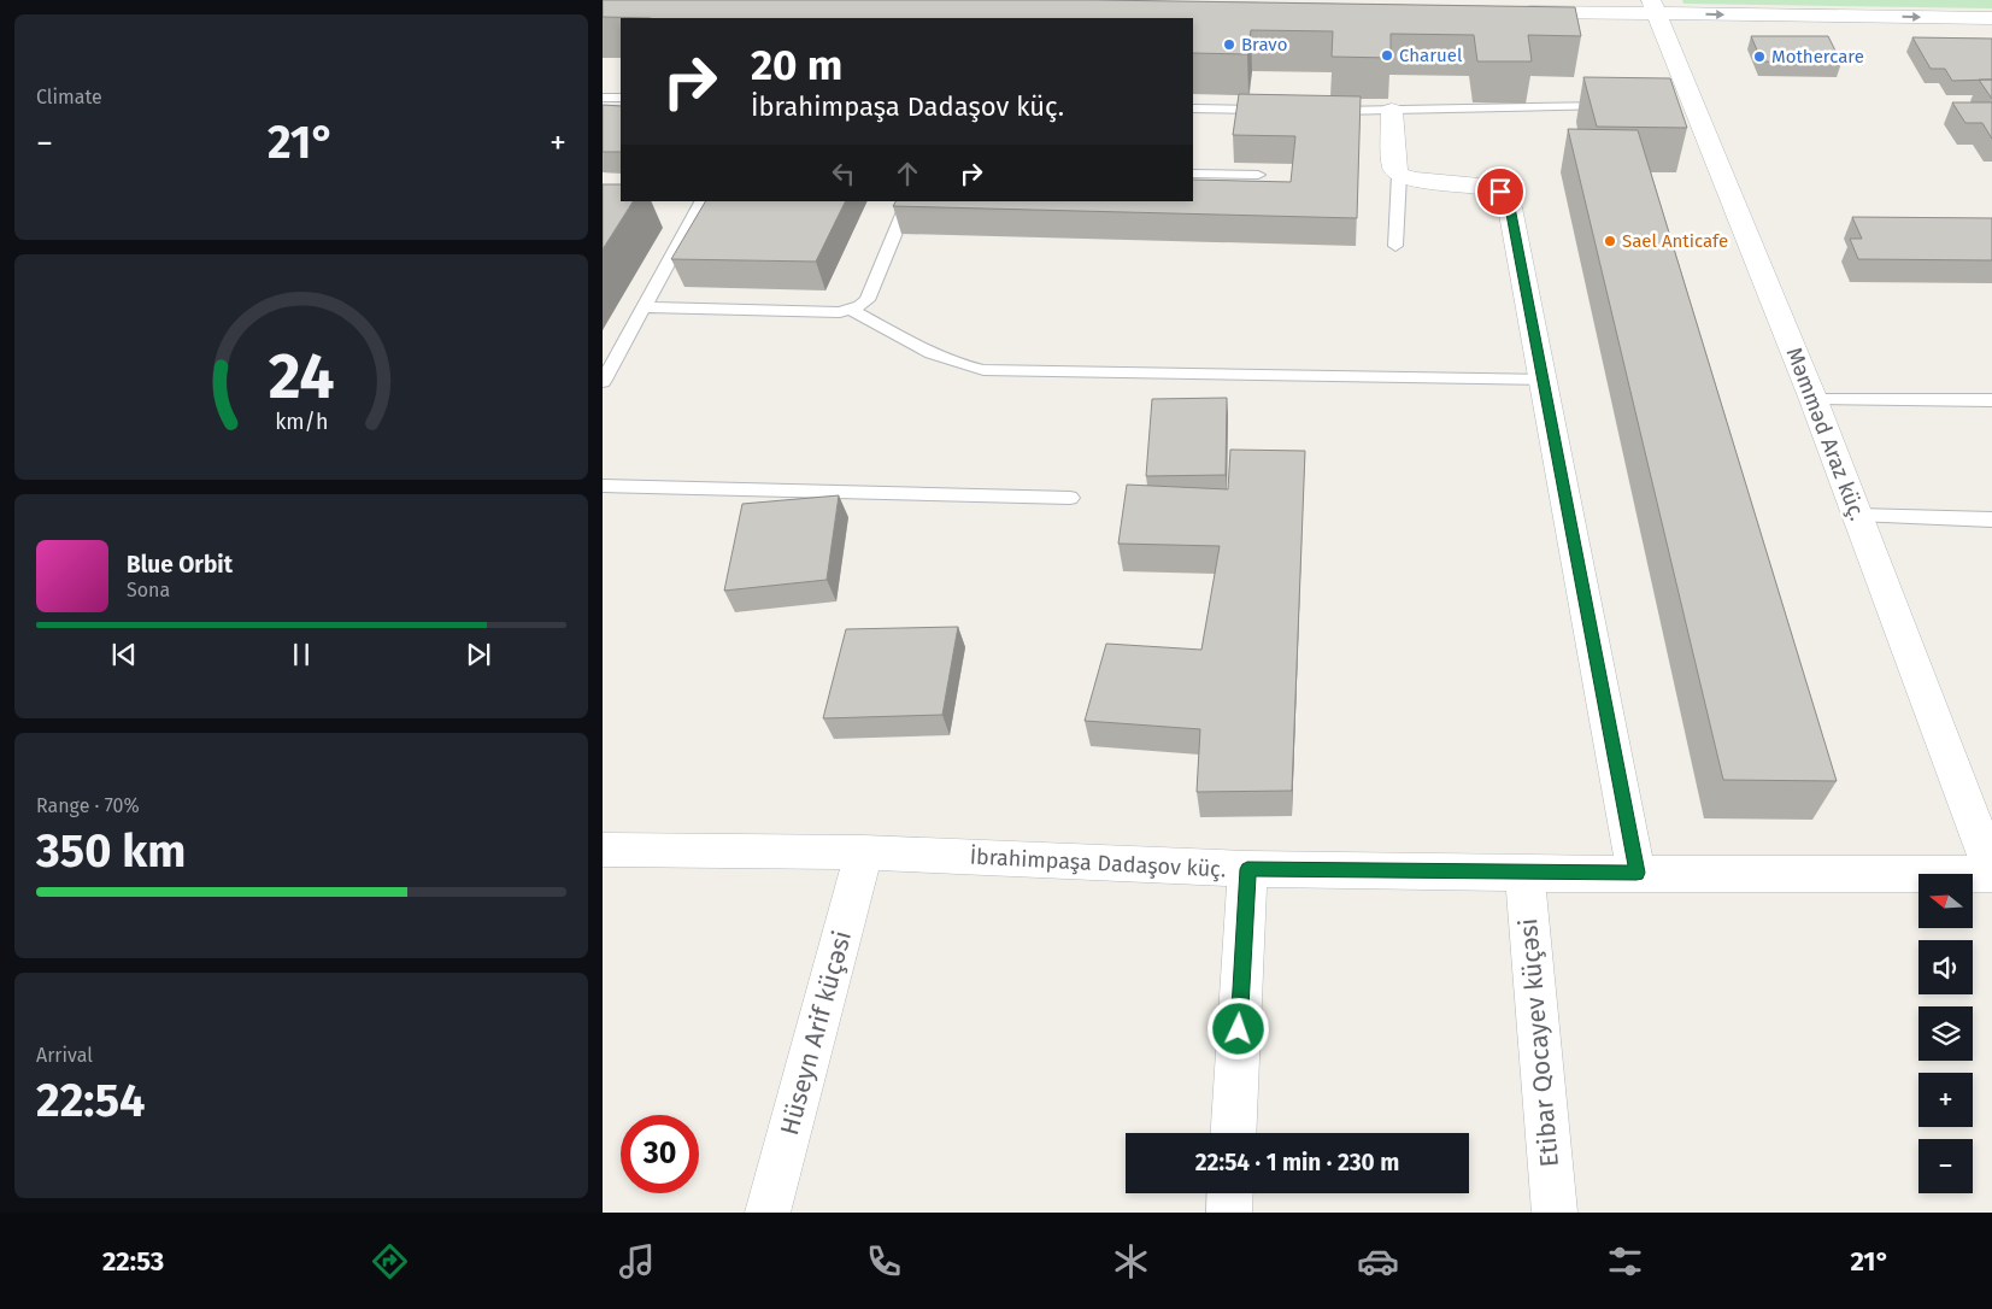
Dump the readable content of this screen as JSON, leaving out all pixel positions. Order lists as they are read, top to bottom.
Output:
{
  "streets": {
    "street": [
      "Məmməd Araz küç.",
      "İbrahimpaşa Dadaşov küç.",
      "Hüseyn Arif küçəsi",
      "Etibar Qocayev küçəsi"
    ]
  },
  "crossings": [
    ["Məmməd Araz küç.", "İbrahimpaşa Dadaşov küç."],
    ["İbrahimpaşa Dadaşov küç.", "Hüseyn Arif küçəsi"],
    ["İbrahimpaşa Dadaşov küç.", "Etibar Qocayev küçəsi"]
  ],
  "places": [
    "Bravo",
    "Charuel",
    "Mothercare",
    "Sael Anticafe"
  ],
  "north": "left",
  "page": {
    "tile": [
      "Climate",
      ["Range · 70%", "350 km"],
      ["Arrival", "22:54"]
    ],
    "turn": ["20 m", "İbrahimpaşa Dadaşov küç."],
    "heat": ["−", "21°", "+"],
    "song": ["Blue Orbit", "Sona"],
    "map_buttons": ["+", "−"],
    "limit": "30",
    "trip": "22:54 · 1 min · 230 m",
    "tabs": ["22:53", "21°"],
    "gauge": ["24", "km/h"]
  }
}
